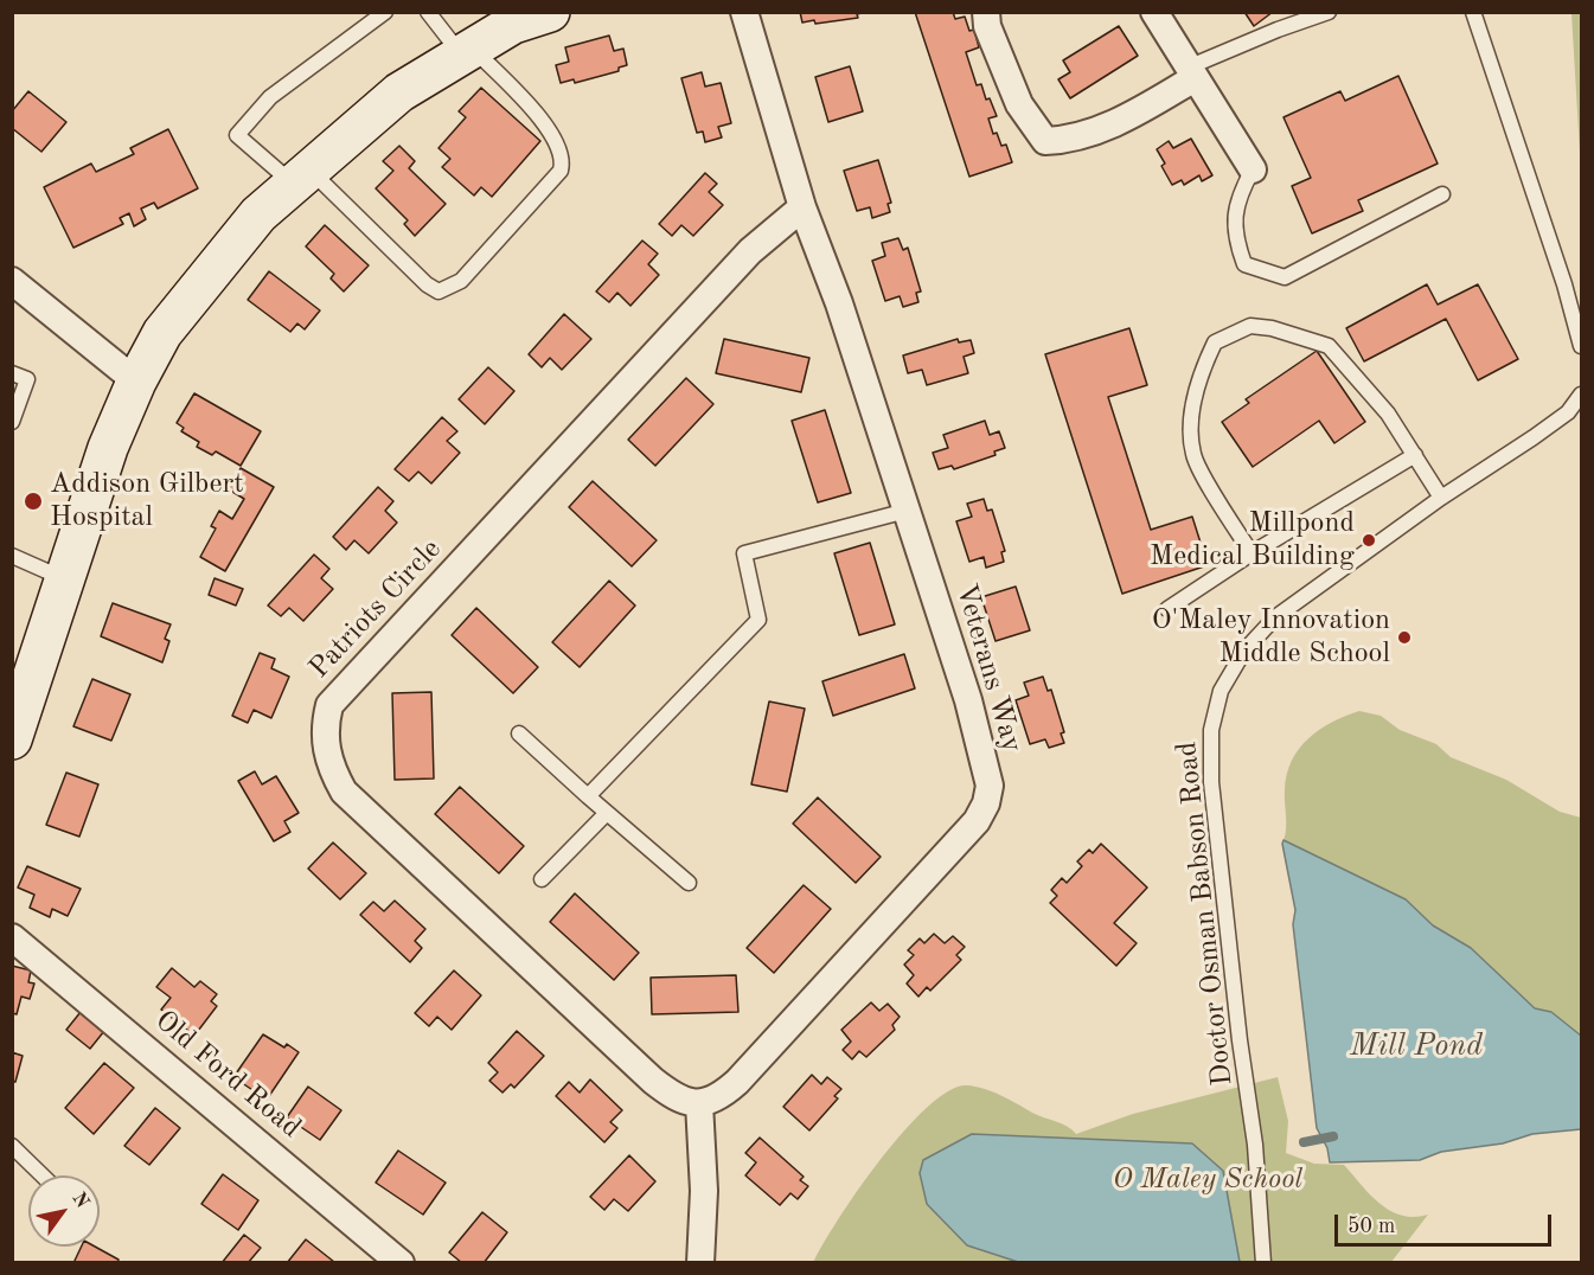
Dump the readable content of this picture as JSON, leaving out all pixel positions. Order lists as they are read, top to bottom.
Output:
{
  "streets": {
    "street": ["Patriots Circle", "Veterans Way", "Old Ford Road"],
    "lane": ["Doctor Osman Babson Road"]
  },
  "crossings": [
    ["Patriots Circle", "Veterans Way"]
  ],
  "water": ["Mill Pond"],
  "parks": ["O Maley School"],
  "places": ["Addison Gilbert Hospital", "Millpond Medical Building", "O'Maley Innovation Middle School"],
  "scale_bar": "50 m",
  "north": "top right"
}
